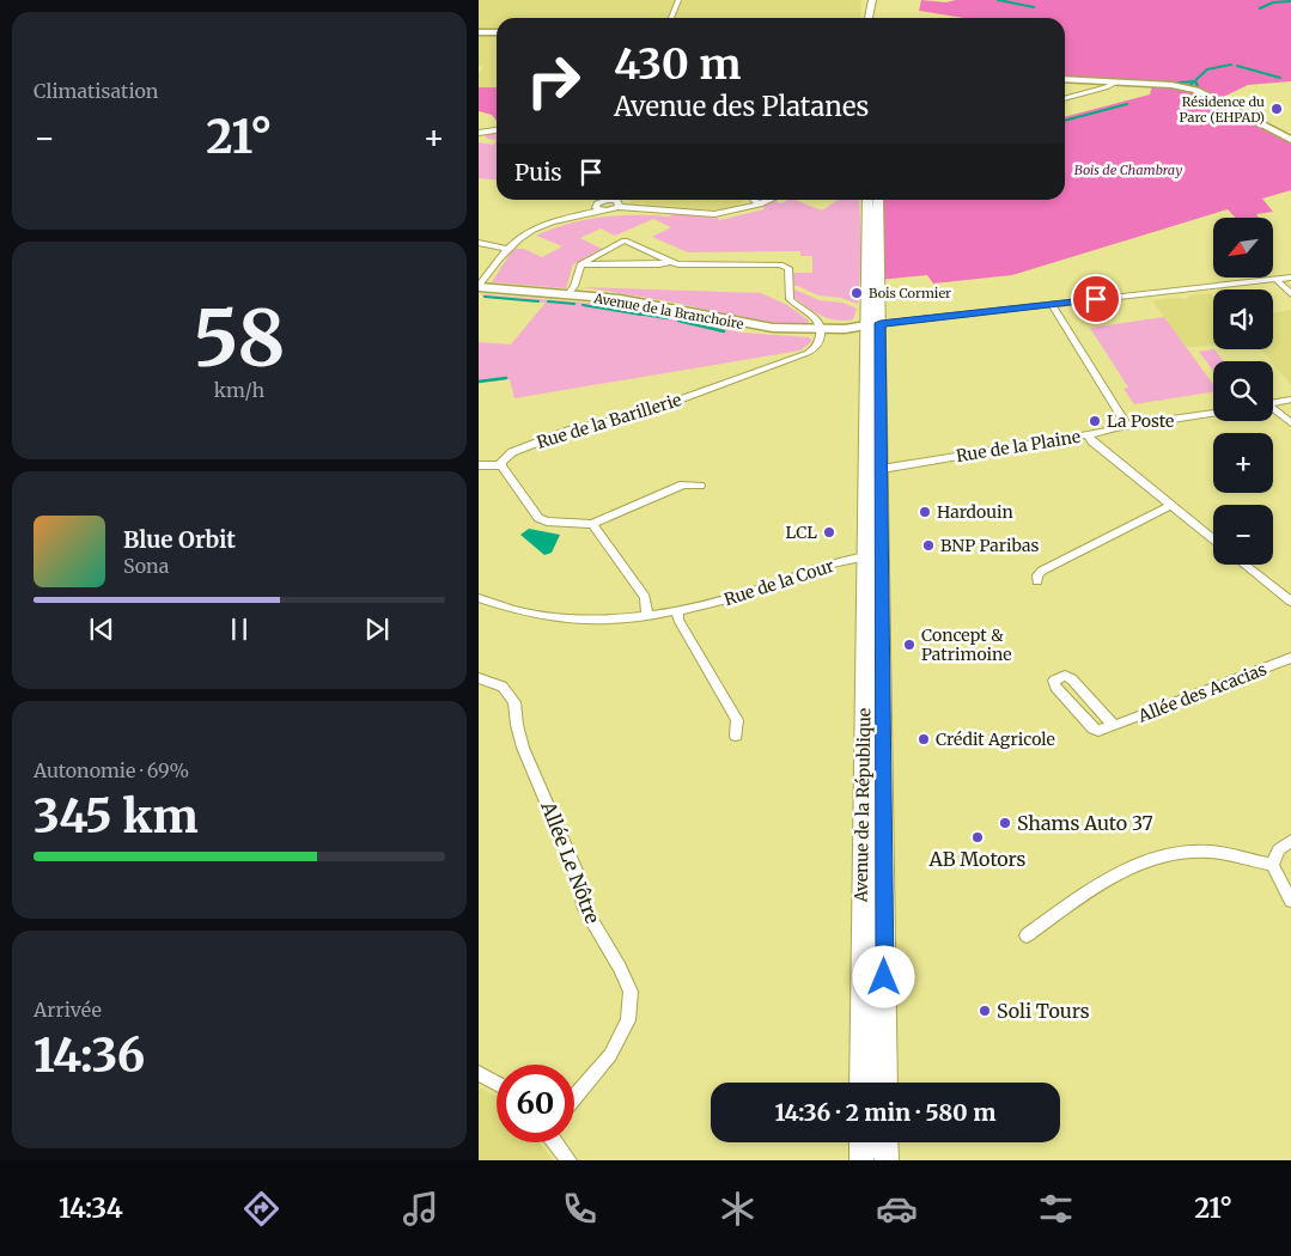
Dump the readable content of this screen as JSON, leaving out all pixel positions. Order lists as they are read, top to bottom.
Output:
{
  "streets": {
    "main road": ["Avenue de la Branchoire", "Avenue de la République"],
    "street": [
      "Rue de la Barillerie",
      "Rue de la Plaine",
      "Rue de la Cour",
      "Allée des Acacias",
      "Allée Le Nôtre"
    ]
  },
  "crossings": [
    ["Avenue de la Branchoire", "Rue de la Barillerie"],
    ["Avenue de la Branchoire", "Avenue de la République"],
    ["Rue de la Plaine", "Avenue de la République"],
    ["Rue de la Cour", "Avenue de la République"]
  ],
  "parks": ["Bois de Chambray"],
  "places": [
    "Résidence du Parc (EHPAD)",
    "Bois Cormier",
    "La Poste",
    "Hardouin",
    "LCL",
    "BNP Paribas",
    "Concept & Patrimoine",
    "Crédit Agricole",
    "Shams Auto 37",
    "AB Motors",
    "Soli Tours"
  ],
  "north": "bottom left",
  "page": {
    "tile": [
      "Climatisation",
      ["58", "km/h"],
      ["Autonomie · 69%", "345 km"],
      ["Arrivée", "14:36"]
    ],
    "turn": ["430 m", "Avenue des Platanes"],
    "heat": ["−", "21°", "+"],
    "then": "Puis",
    "map_buttons": ["+", "−"],
    "song": ["Blue Orbit", "Sona"],
    "limit": "60",
    "trip": "14:36 · 2 min · 580 m",
    "tabs": ["14:34", "21°"]
  }
}
